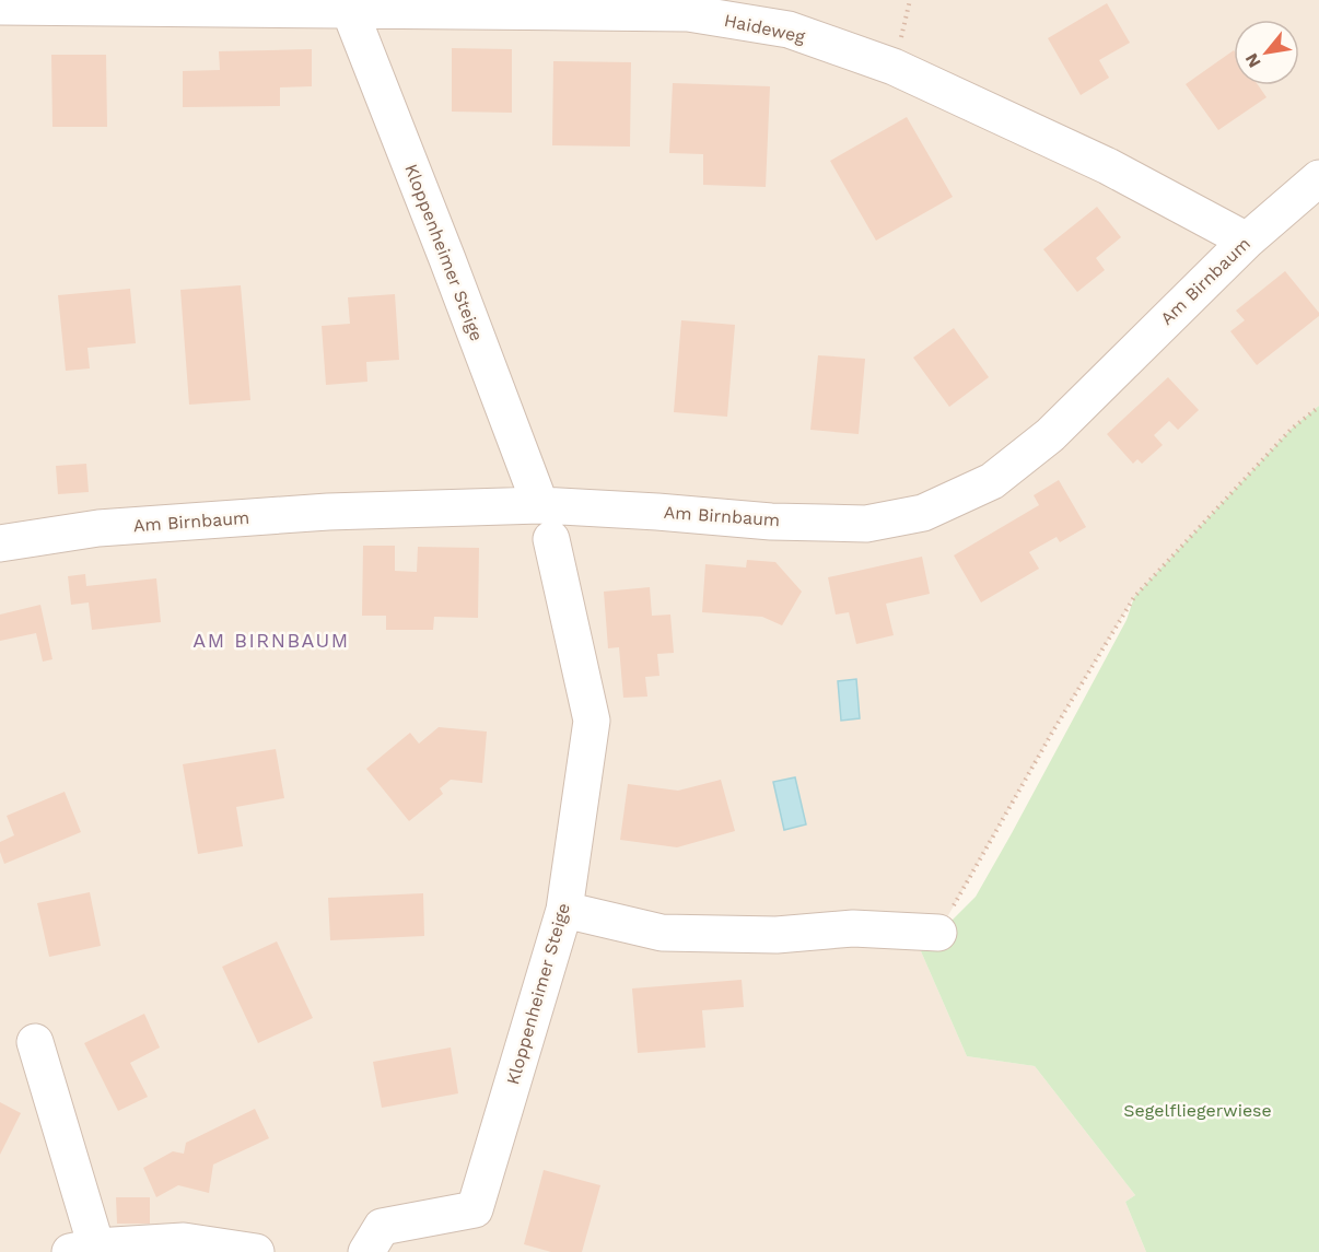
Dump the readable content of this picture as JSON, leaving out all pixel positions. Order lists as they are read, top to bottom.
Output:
{
  "streets": {
    "street": ["Haideweg", "Kloppenheimer Steige", "Am Birnbaum"]
  },
  "crossings": [
    ["Haideweg", "Kloppenheimer Steige"],
    ["Haideweg", "Am Birnbaum"],
    ["Kloppenheimer Steige", "Am Birnbaum"]
  ],
  "districts": ["AM BIRNBAUM"],
  "parks": ["Segelfliegerwiese"],
  "north": "bottom left"
}
